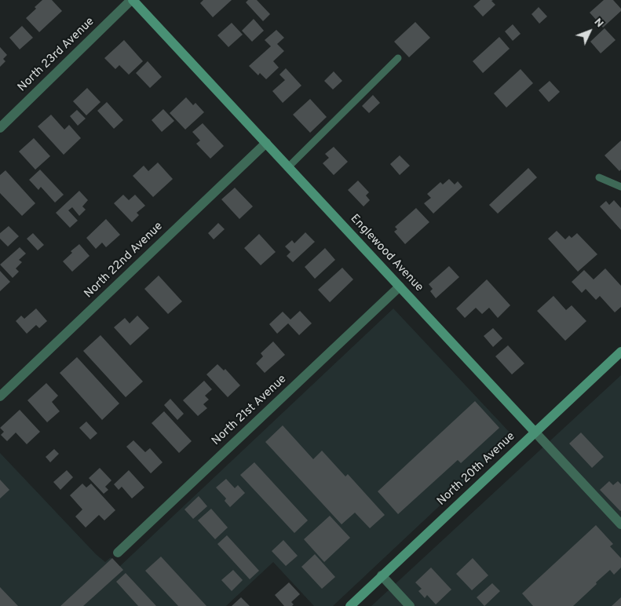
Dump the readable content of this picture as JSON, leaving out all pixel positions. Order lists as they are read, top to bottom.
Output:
{
  "streets": {
    "street": [
      "North 23rd Avenue",
      "Englewood Avenue",
      "North 22nd Avenue",
      "North 21st Avenue",
      "North 20th Avenue"
    ]
  },
  "crossings": [
    ["North 23rd Avenue", "Englewood Avenue"],
    ["Englewood Avenue", "North 22nd Avenue"],
    ["Englewood Avenue", "North 21st Avenue"],
    ["Englewood Avenue", "North 20th Avenue"]
  ],
  "north": "top right"
}
